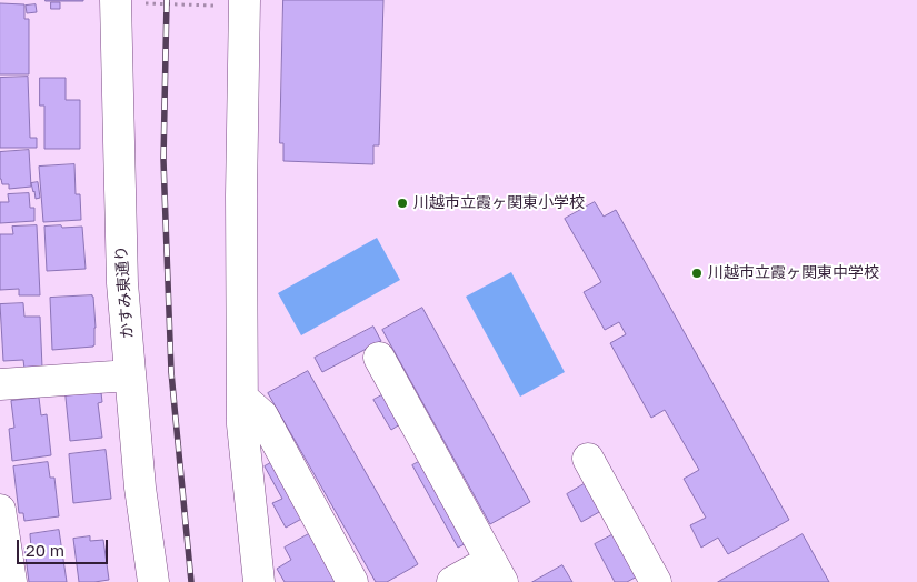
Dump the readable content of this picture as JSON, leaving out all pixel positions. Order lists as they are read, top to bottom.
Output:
{
  "streets": {
    "street": ["かすみ東通り"]
  },
  "places": ["川越市立霞ヶ関東小学校", "川越市立霞ヶ関東中学校"],
  "scale_bar": "20 m"
}
